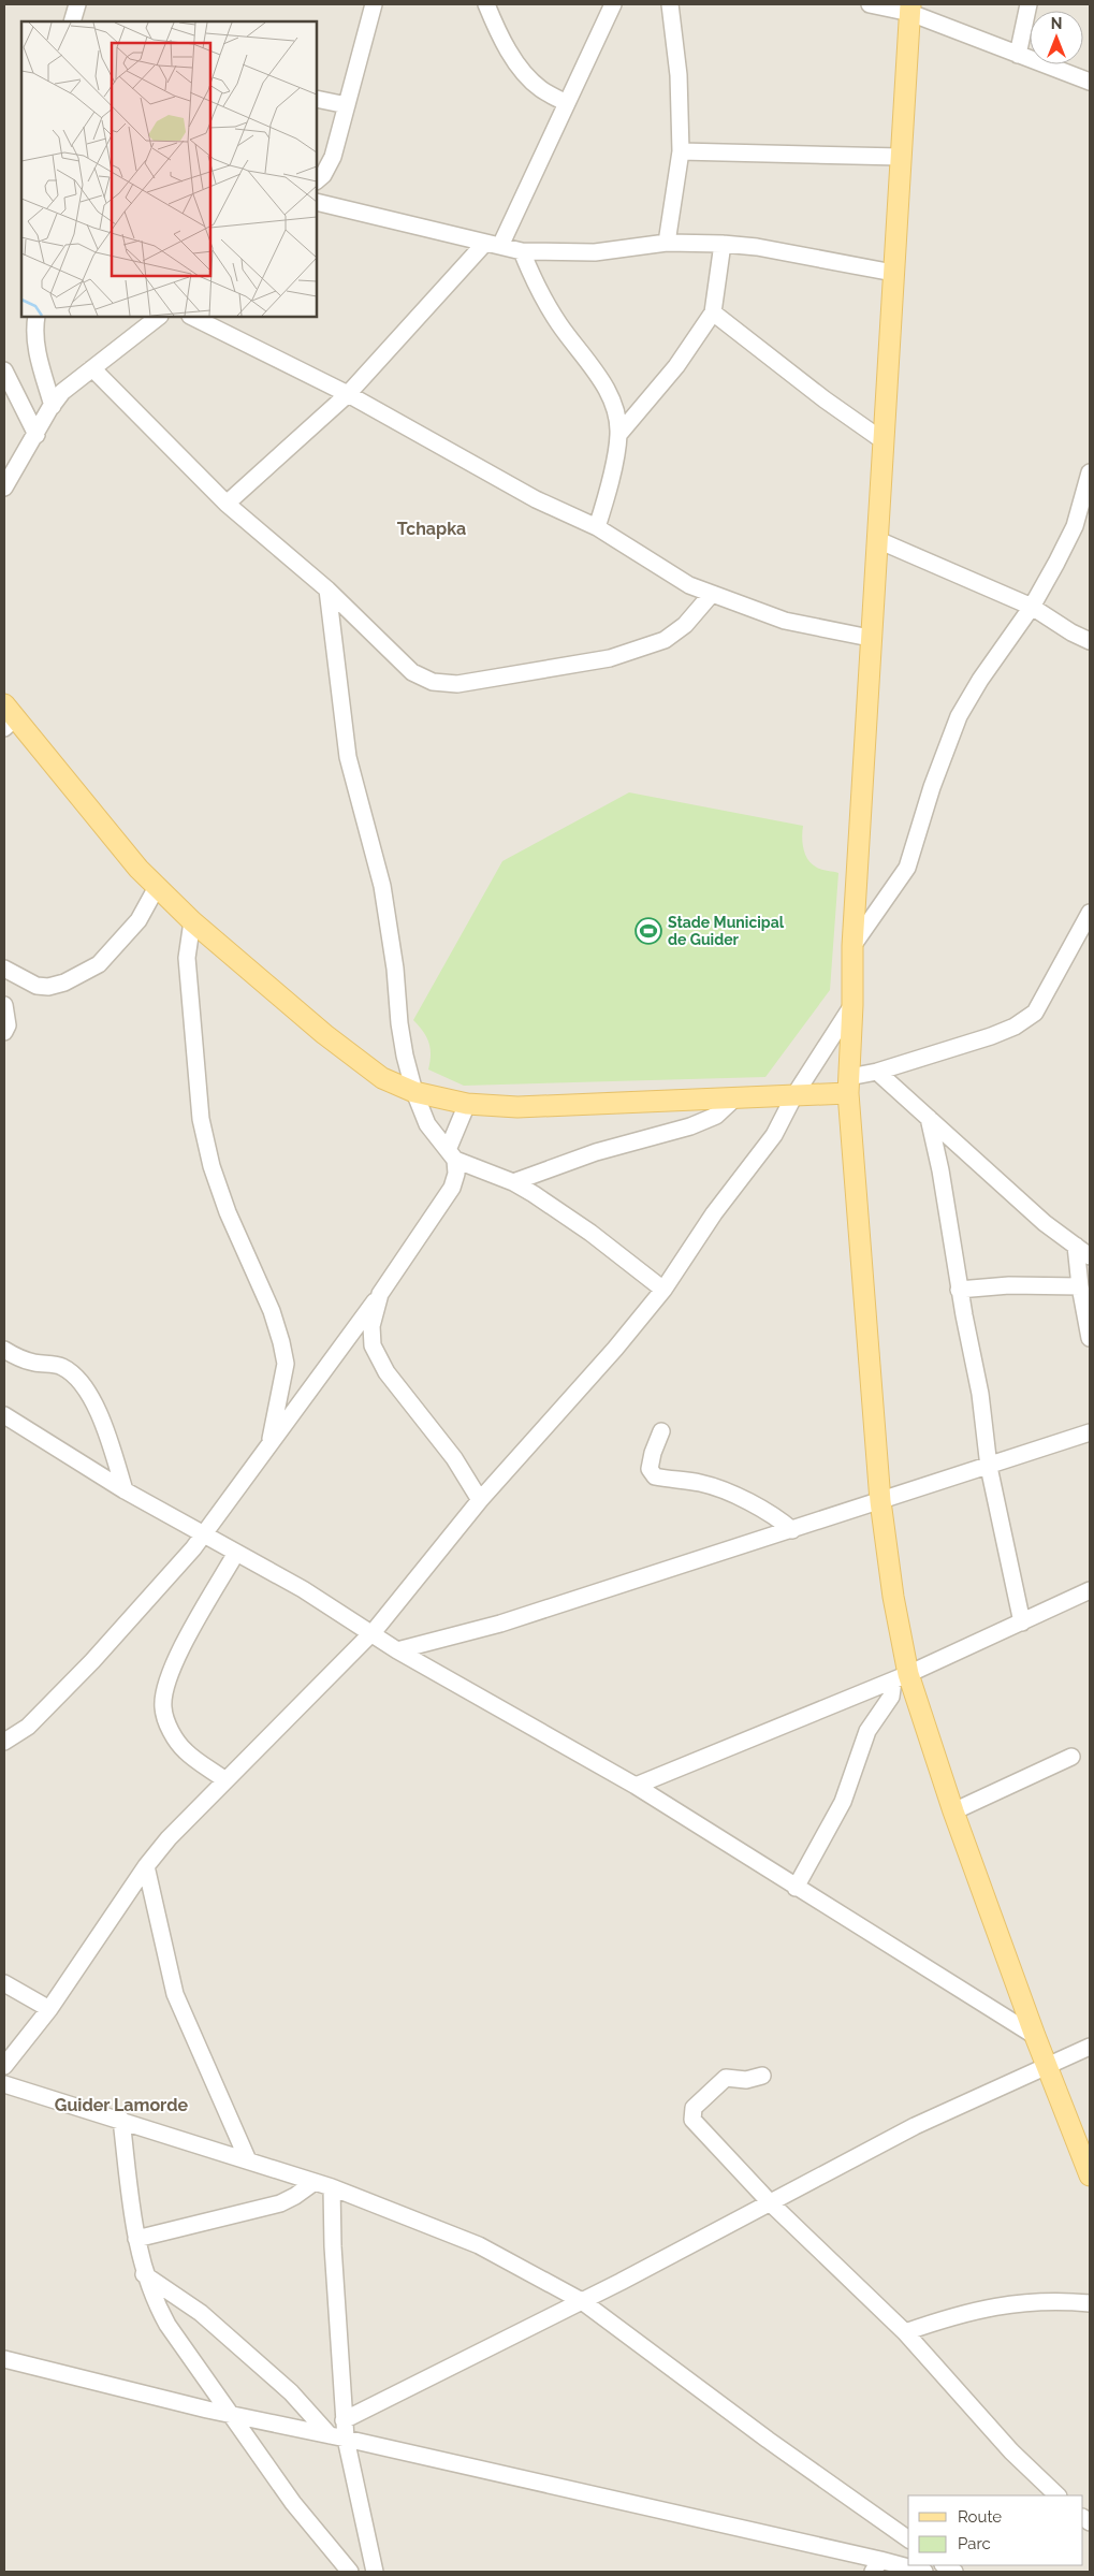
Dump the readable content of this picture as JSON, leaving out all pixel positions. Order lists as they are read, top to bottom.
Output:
{
  "districts": ["Tchapka", "Guider Lamorde"],
  "places": {
    "sports": ["Stade Municipal de Guider"]
  },
  "legend": ["Route", "Parc"],
  "north": "top"
}
